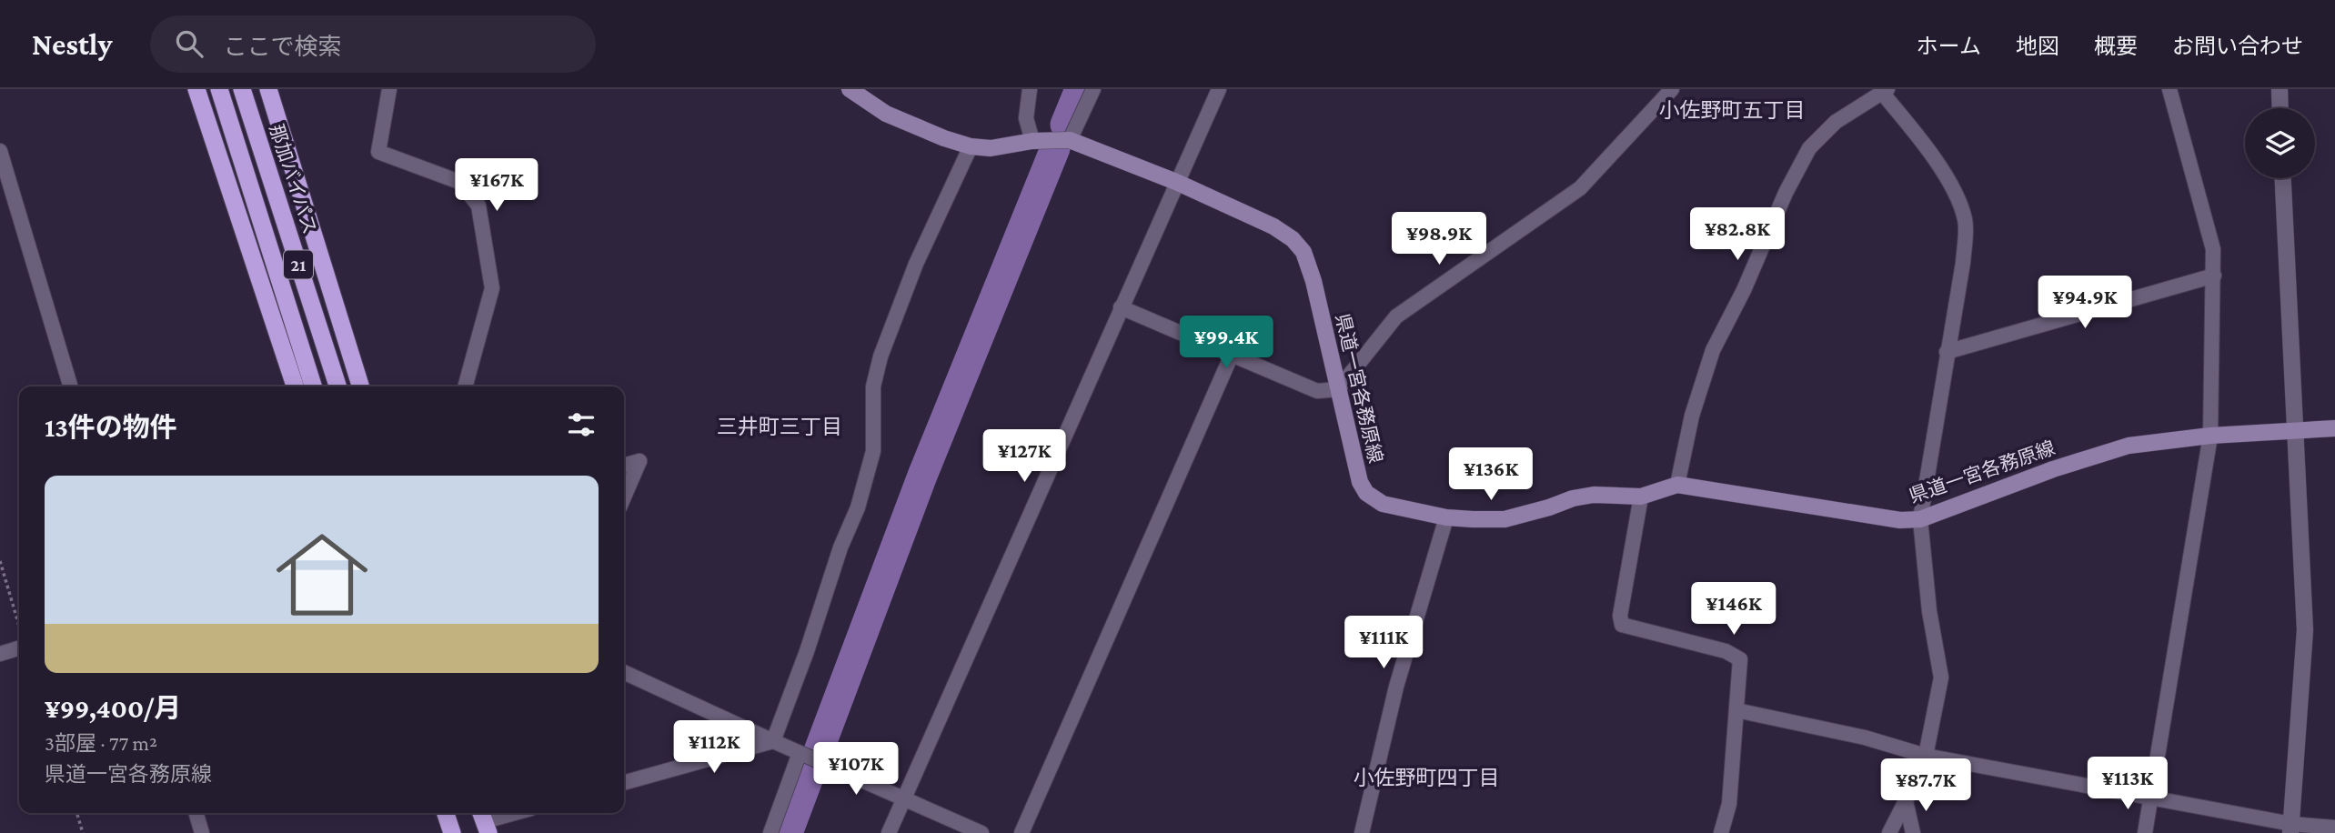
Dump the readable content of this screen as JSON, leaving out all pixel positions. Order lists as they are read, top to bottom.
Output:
{
  "streets": {
    "highway": ["那加バイパス", "21"],
    "main road": ["県道一宮各務原線"]
  },
  "districts": ["小佐野町五丁目", "三井町三丁目", "小佐野町四丁目"],
  "page": {
    "header": "Nestly",
    "search": "ここで検索",
    "nav": [
      "ホーム",
      "地図",
      "概要",
      "お問い合わせ"
    ],
    "price": [
      "¥167K",
      "¥82.8K",
      "¥98.9K",
      "¥94.9K",
      "¥99.4K",
      "¥127K",
      "¥136K",
      "¥146K",
      "¥111K",
      "¥112K",
      "¥107K",
      "¥113K",
      "¥87.7K"
    ],
    "heading": "13件の物件",
    "list": [
      {
        "name": "¥99,400/月",
        "note": "3部屋 · 77 m² · 県道一宮各務原線"
      }
    ]
  }
}
